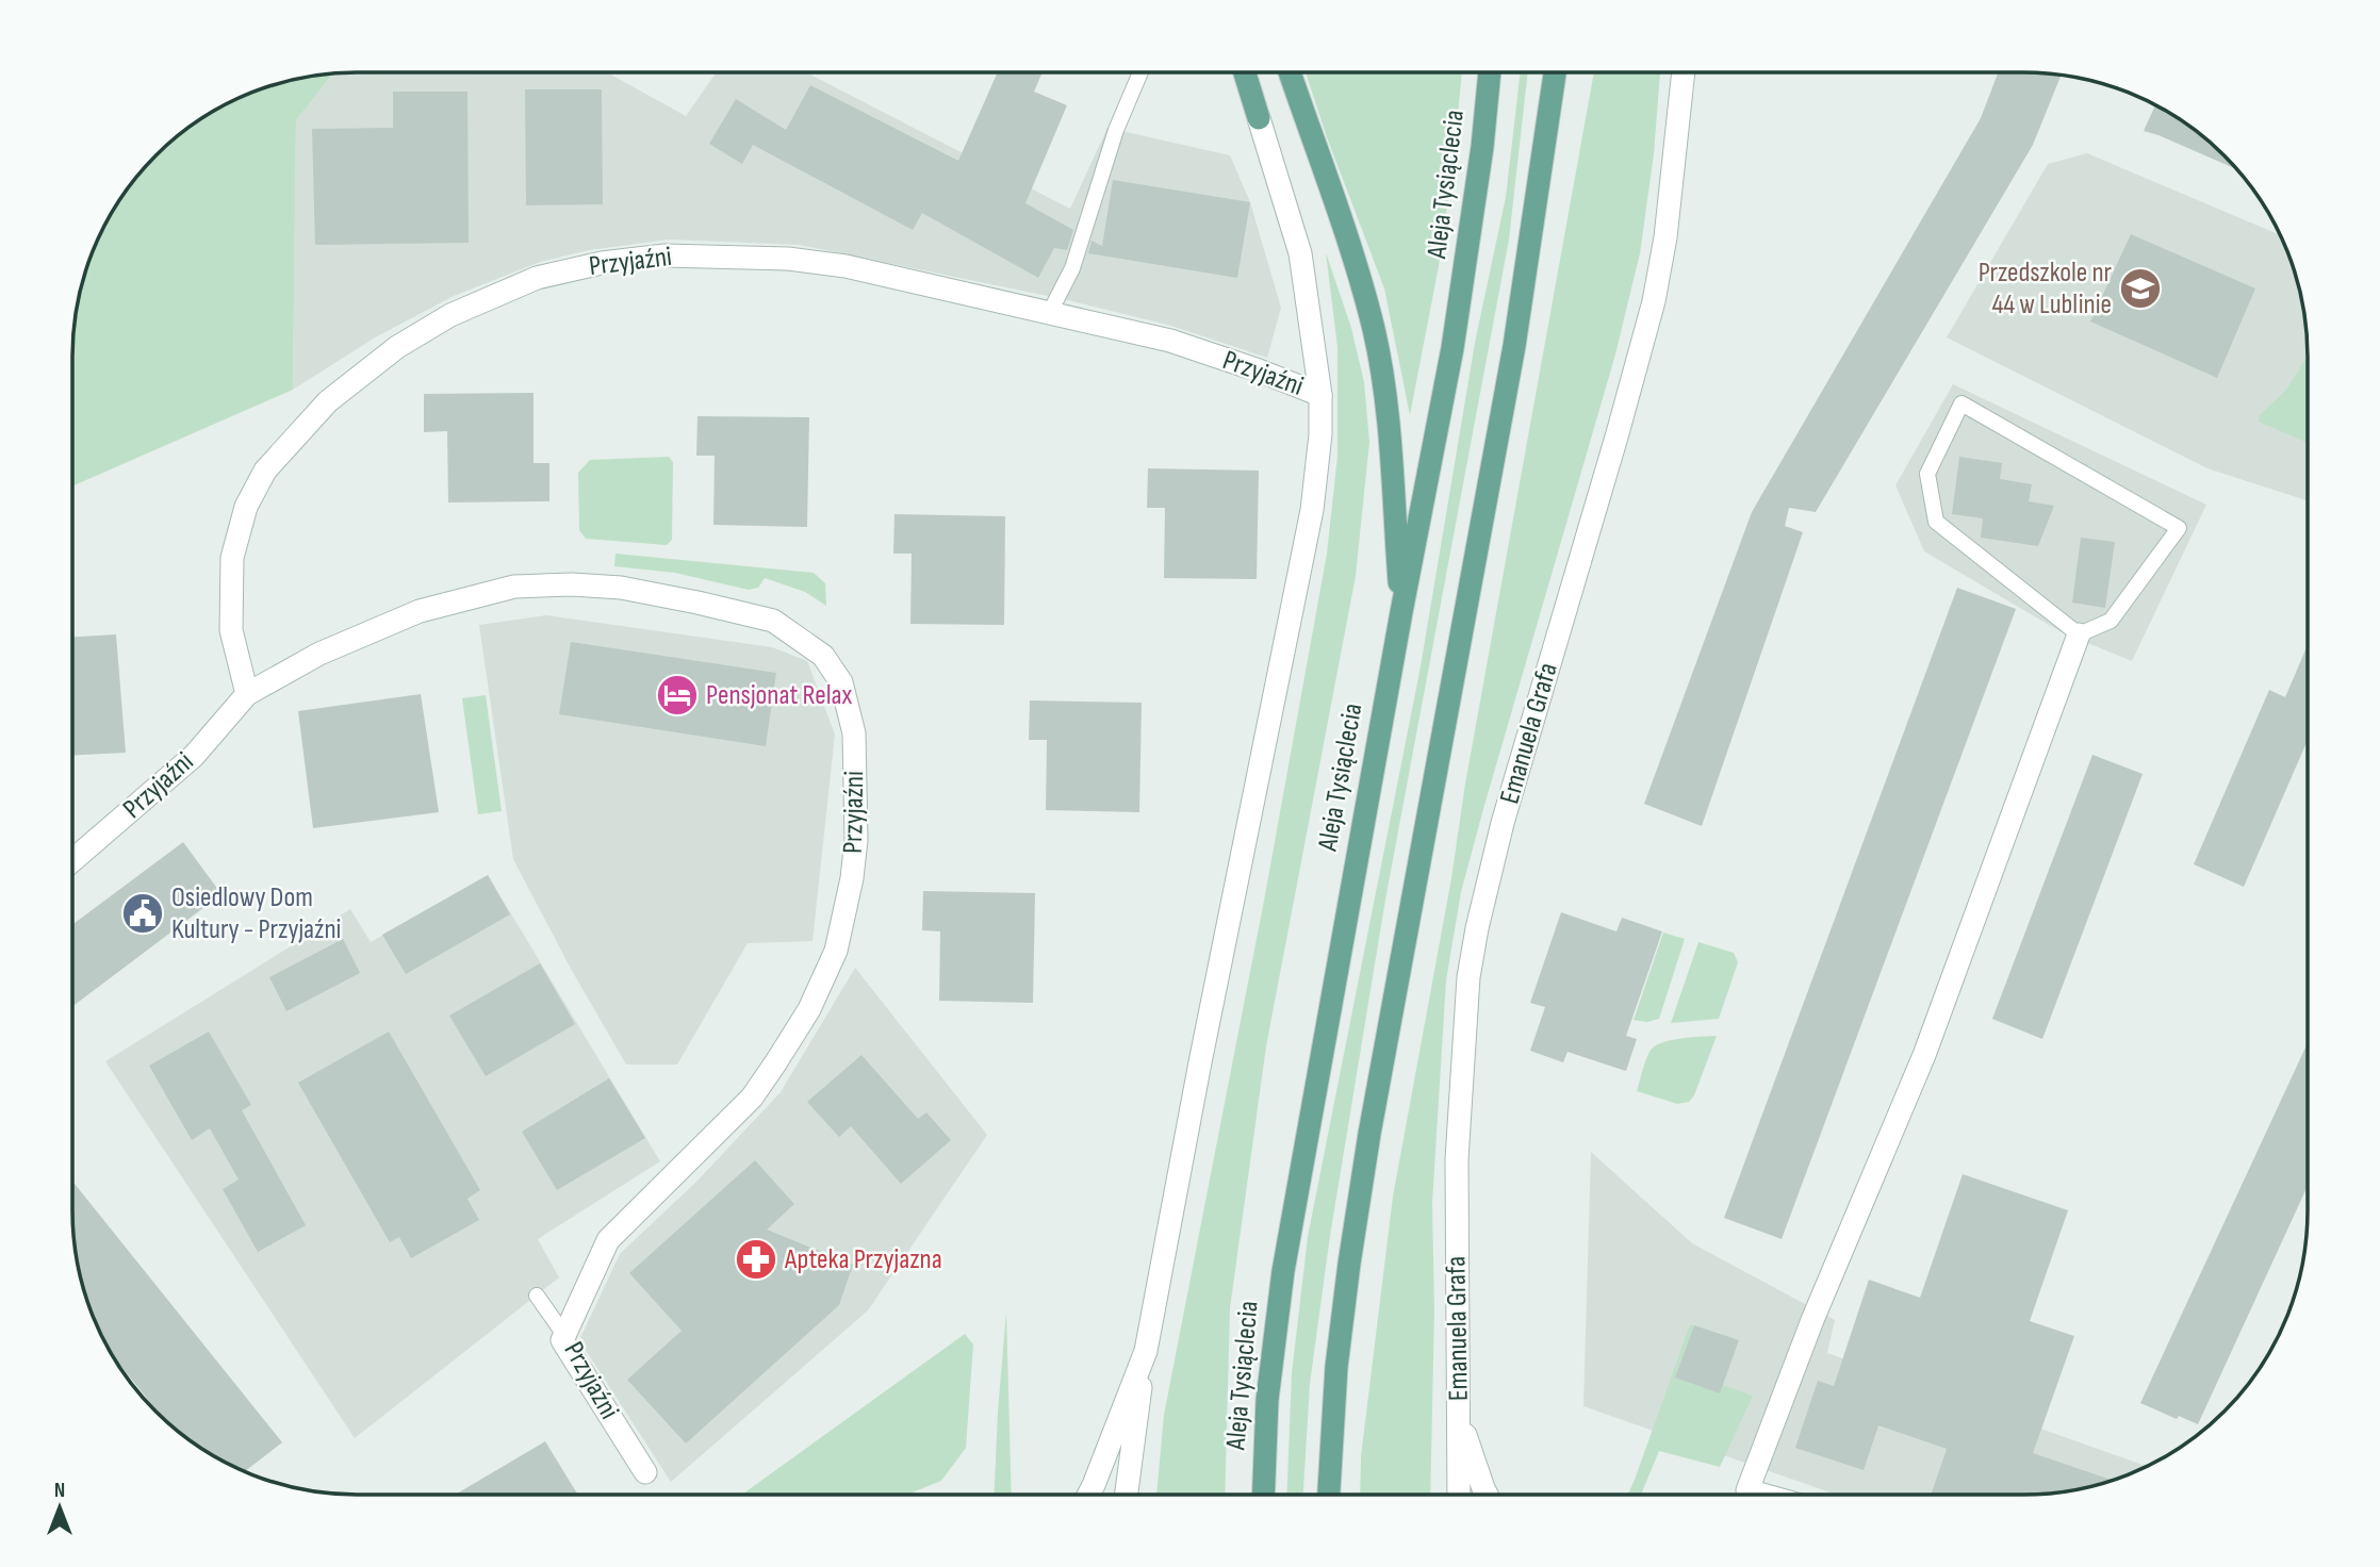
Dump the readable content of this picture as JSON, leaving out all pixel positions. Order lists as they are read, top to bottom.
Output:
{
  "streets": {
    "main road": ["Aleja Tysiąclecia"],
    "street": ["Przyjaźni", "Emanuela Grafa"]
  },
  "places": {
    "school or university": ["Przedszkole nr 44 w Lublinie"],
    "hotel": ["Pensjonat Relax"],
    "public building": ["Osiedlowy Dom Kultury - Przyjaźni"],
    "pharmacy": ["Apteka Przyjazna"]
  },
  "north": "top"
}
